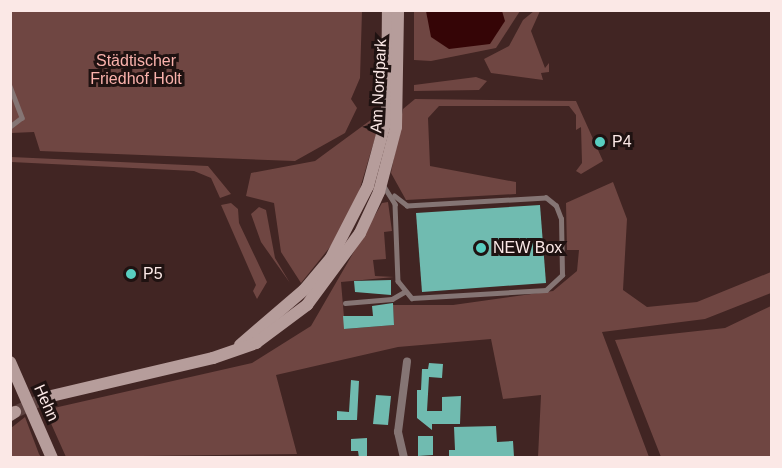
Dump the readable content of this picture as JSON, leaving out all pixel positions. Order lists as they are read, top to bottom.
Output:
{
  "streets": {
    "street": ["Am Nordpark", "Hehn"]
  },
  "parks": ["Städtischer Friedhof Holt"],
  "places": ["P4", "NEW Box", "P5"]
}
